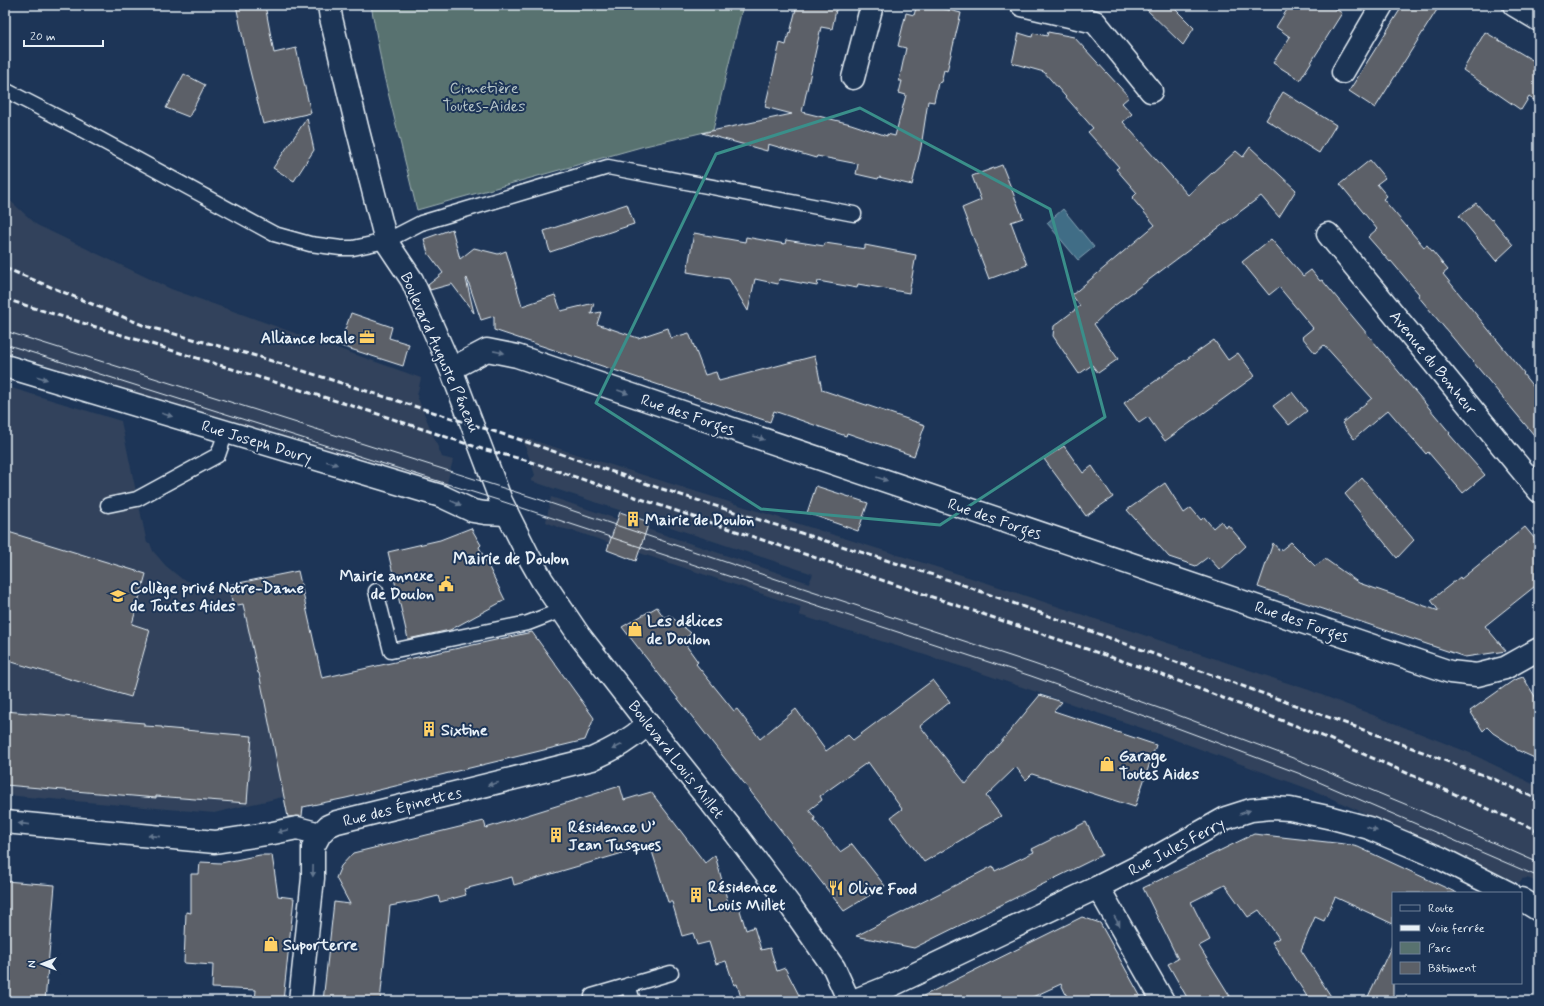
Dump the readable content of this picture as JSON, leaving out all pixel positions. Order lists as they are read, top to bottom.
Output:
{
  "streets": {
    "street": [
      "Boulevard Auguste Péneau",
      "Avenue du Bonheur",
      "Rue des Forges",
      "Rue Joseph Doury",
      "Boulevard Louis Millet",
      "Rue des Épinettes",
      "Rue Jules Ferry"
    ]
  },
  "crossings": [
    ["Boulevard Auguste Péneau", "Rue des Forges"],
    ["Boulevard Auguste Péneau", "Rue Joseph Doury"],
    ["Boulevard Auguste Péneau", "Boulevard Louis Millet"],
    ["Rue Joseph Doury", "Boulevard Louis Millet"],
    ["Boulevard Louis Millet", "Rue des Épinettes"]
  ],
  "one_way": [
    "Rue des Forges",
    "Rue Joseph Doury",
    "Rue des Épinettes",
    "Rue Jules Ferry"
  ],
  "districts": ["Mairie de Doulon"],
  "parks": ["Cimetière Toutes-Aides"],
  "places": {
    "office": ["Alliance locale"],
    "building": [
      "Mairie de Doulon",
      "Sixtine",
      "Résidence U’ Jean Tusques",
      "Résidence Louis Millet"
    ],
    "public building": ["Mairie annexe de Doulon"],
    "school or university": ["Collège privé Notre-Dame de Toutes Aides"],
    "shop": ["Les délices de Doulon", "Garage Toutes Aides", "Suporterre"],
    "restaurant": ["Olive Food"]
  },
  "legend": [
    "Route",
    "Voie ferrée",
    "Parc",
    "Bâtiment"
  ],
  "scale_bar": "20 m",
  "north": "left"
}
